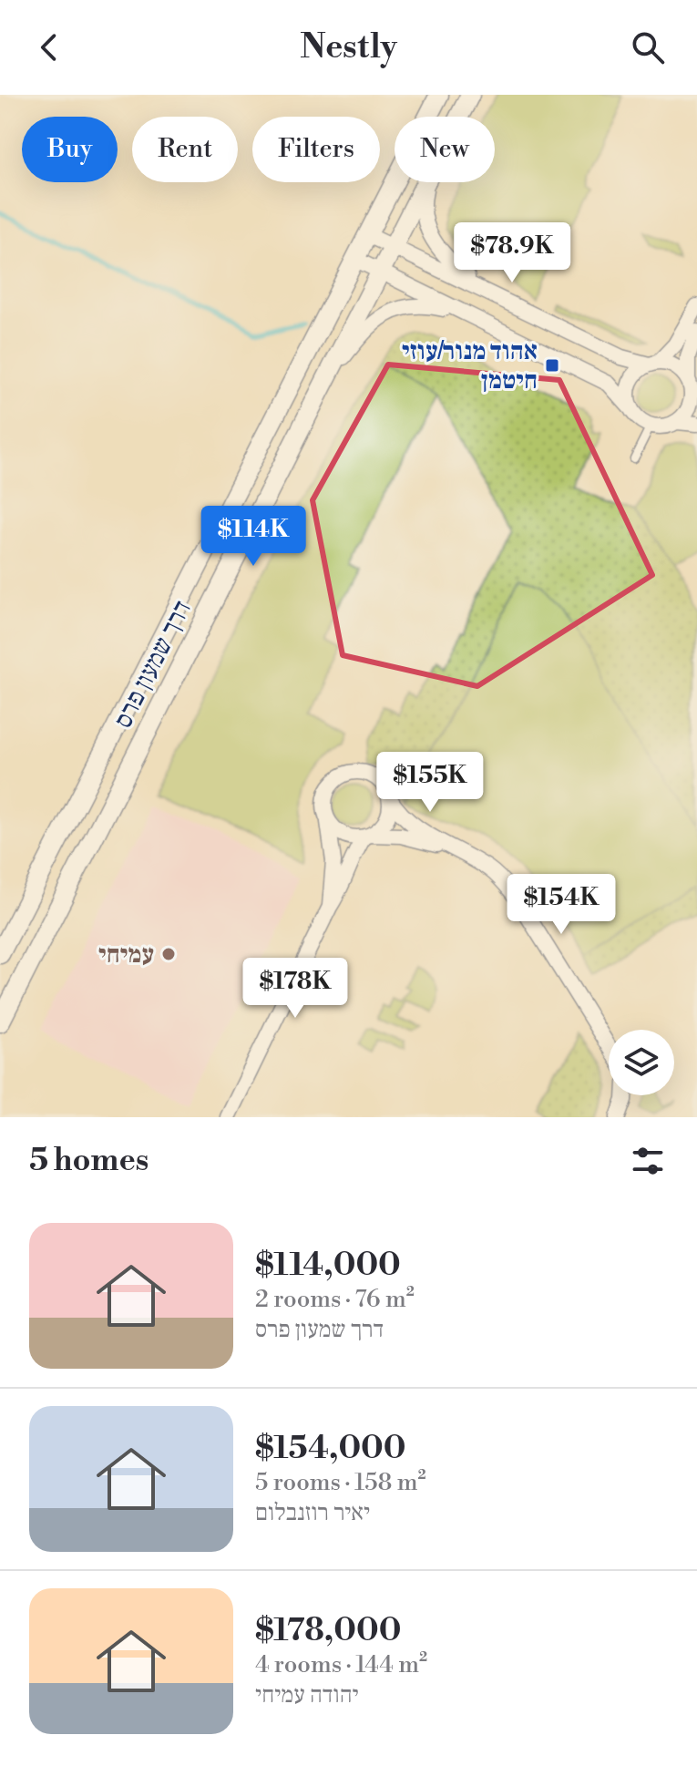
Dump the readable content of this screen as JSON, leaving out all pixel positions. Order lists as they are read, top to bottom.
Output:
{
  "streets": {
    "street": ["דרך שמעון פרס"]
  },
  "places": {
    "transit": ["אהוד מנור/עוזי חיטמן"],
    "other": ["עמיחי"]
  },
  "page": {
    "header": "Nestly",
    "chip": [
      "Buy",
      "Rent",
      "Filters",
      "New"
    ],
    "price": [
      "$78.9K",
      "$114K",
      "$155K",
      "$154K",
      "$178K"
    ],
    "heading": "5 homes",
    "list": [
      {
        "name": "$114,000",
        "note": "2 rooms · 76 m² · דרך שמעון פרס"
      },
      {
        "name": "$154,000",
        "note": "5 rooms · 158 m² · יאיר רוזנבלום"
      },
      {
        "name": "$178,000",
        "note": "4 rooms · 144 m² · יהודה עמיחי"
      }
    ]
  }
}
